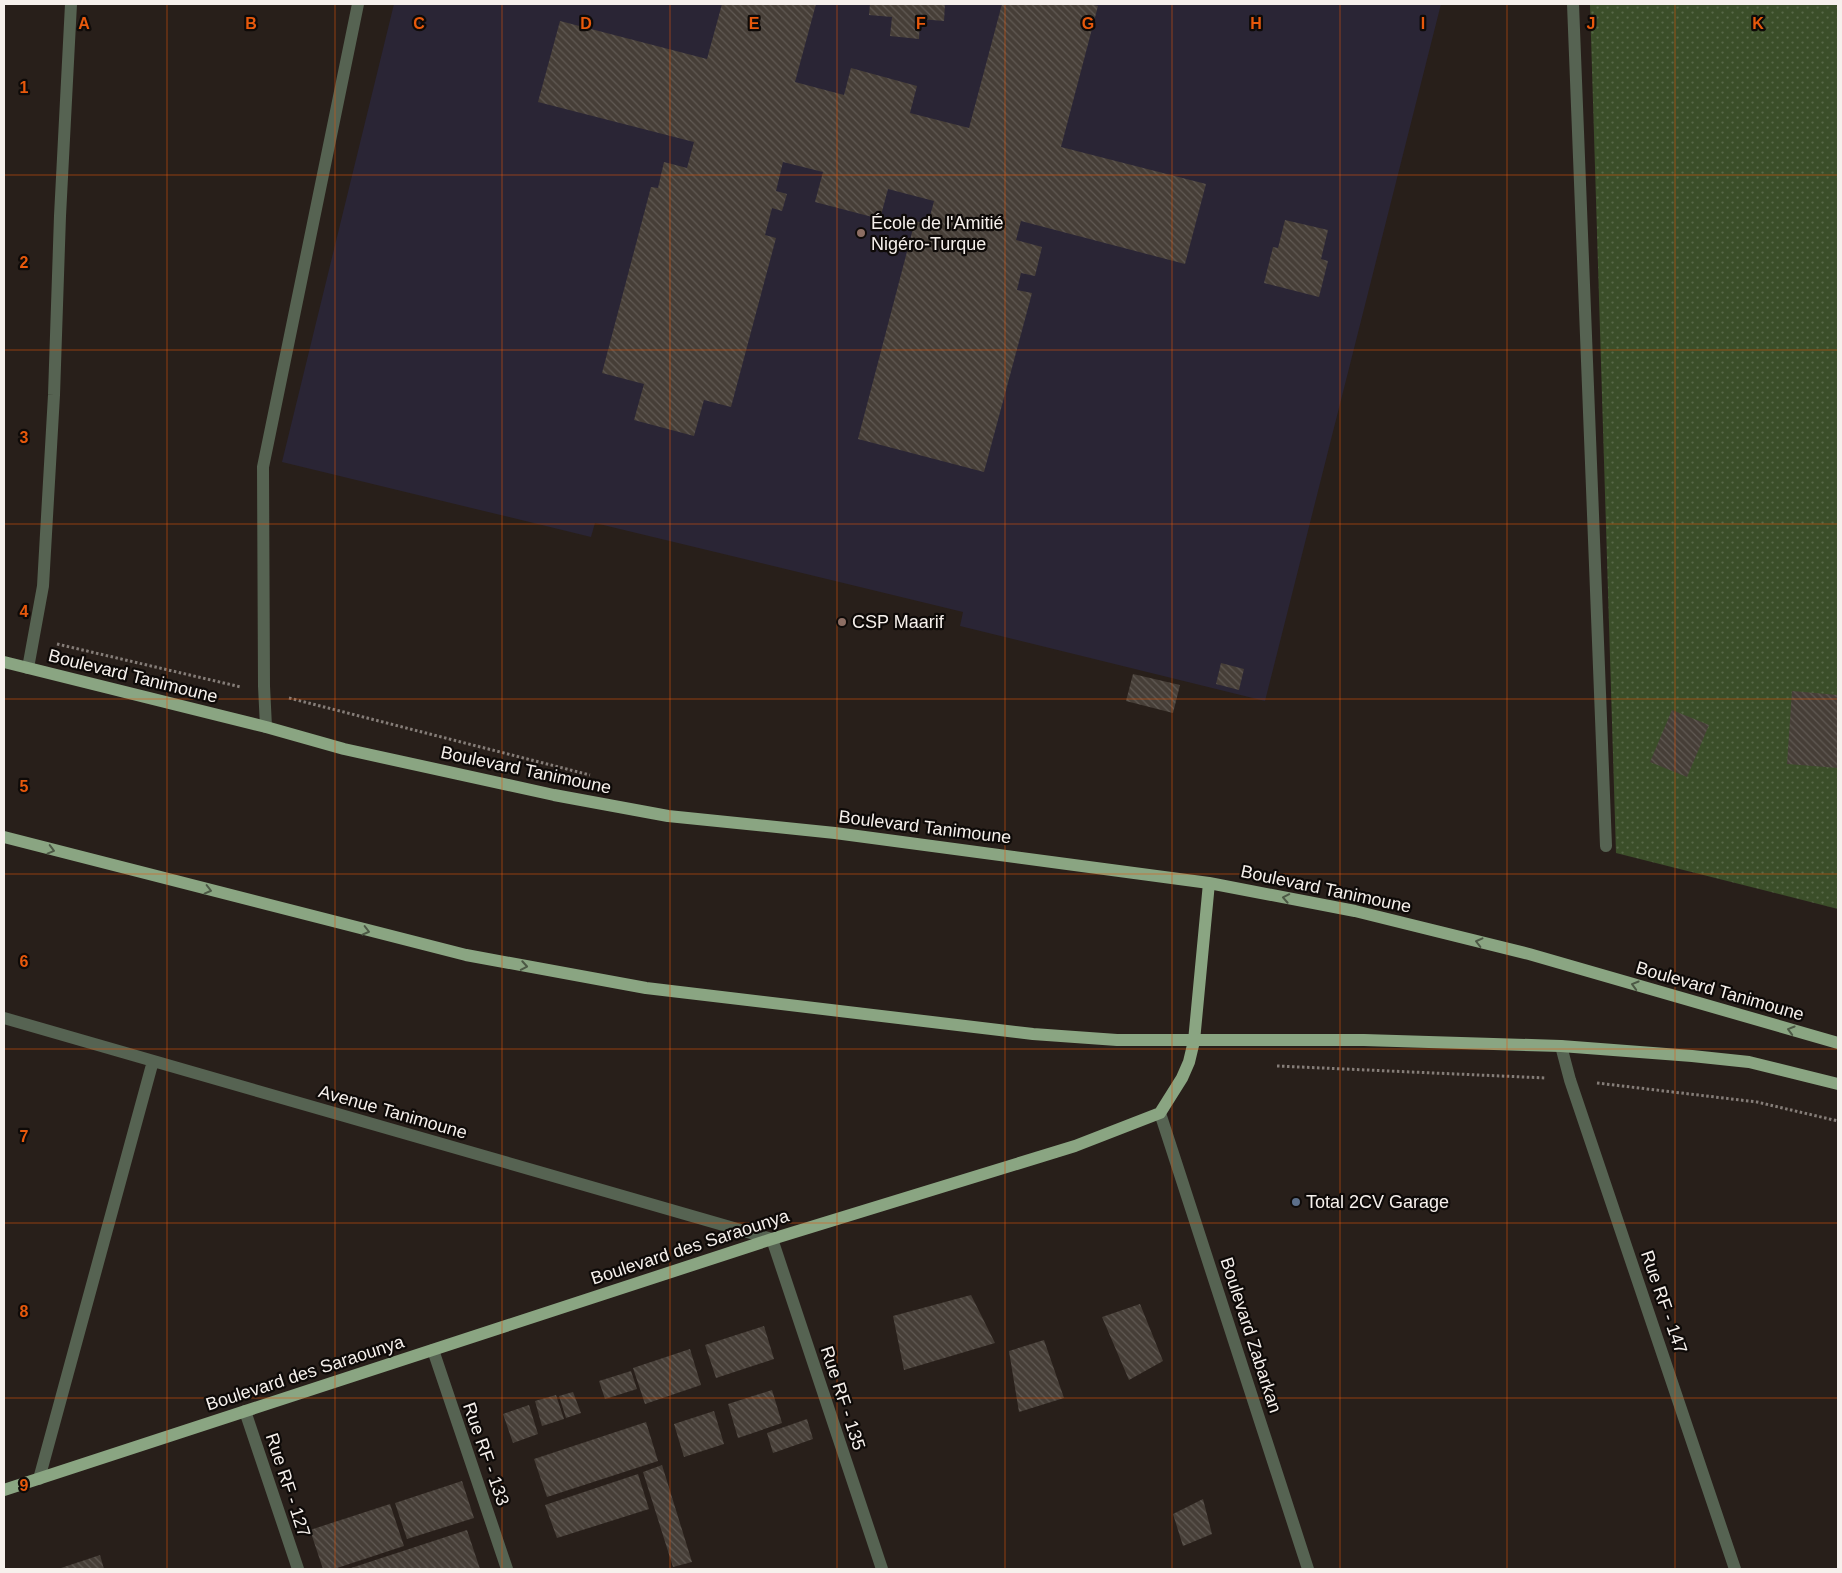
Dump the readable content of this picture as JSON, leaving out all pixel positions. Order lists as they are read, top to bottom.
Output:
{
  "streets": {
    "main road": ["Boulevard Tanimoune", "Boulevard des Saraounya"],
    "street": [
      "Avenue Tanimoune",
      "Rue RF - 147",
      "Boulevard Zabarkan",
      "Rue RF - 135",
      "Rue RF - 133",
      "Rue RF - 127"
    ]
  },
  "crossings": [
    ["Avenue Tanimoune", "Boulevard des Saraounya"],
    ["Avenue Tanimoune", "Rue RF - 135"],
    ["Boulevard des Saraounya", "Boulevard Zabarkan"],
    ["Boulevard des Saraounya", "Rue RF - 135"],
    ["Boulevard des Saraounya", "Rue RF - 133"],
    ["Boulevard des Saraounya", "Rue RF - 127"]
  ],
  "places": ["École de l'Amitié Nigéro-Turque", "CSP Maarif", "Total 2CV Garage"],
  "grid": {
    "columns": [
      "A",
      "B",
      "C",
      "D",
      "E",
      "F",
      "G",
      "H",
      "I",
      "J",
      "K"
    ],
    "rows": [
      "1",
      "2",
      "3",
      "4",
      "5",
      "6",
      "7",
      "8",
      "9"
    ]
  }
}
